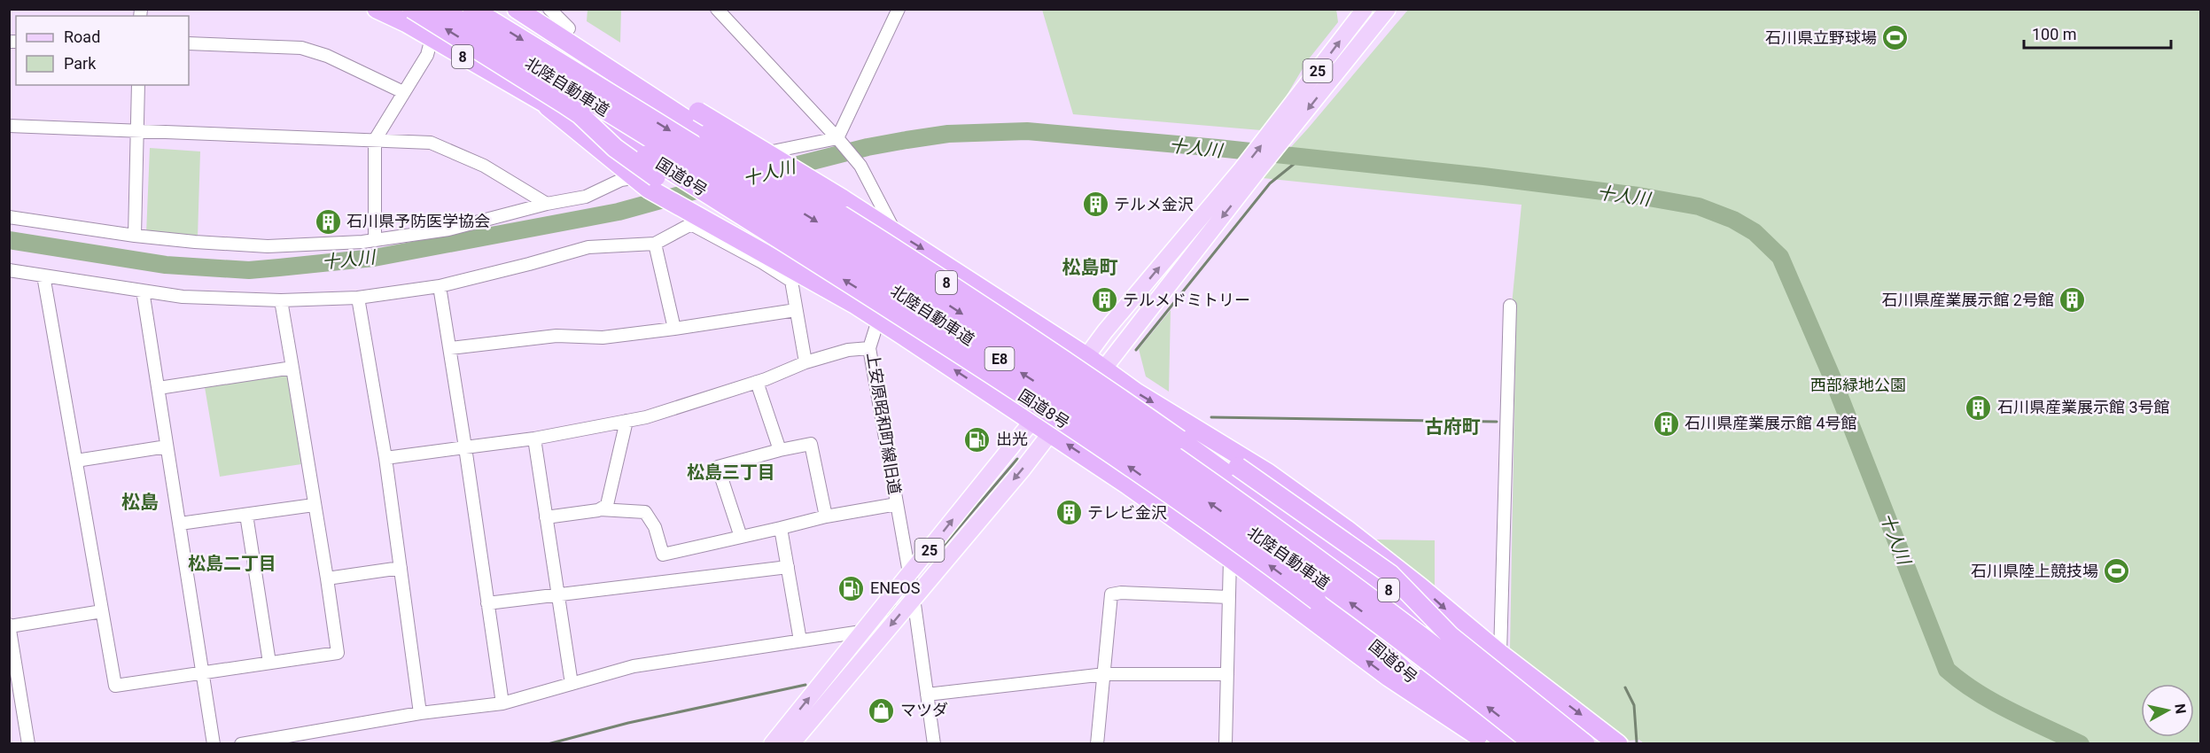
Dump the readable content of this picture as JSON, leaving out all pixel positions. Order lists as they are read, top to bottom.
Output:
{
  "streets": {
    "highway": [
      "8",
      "北陸自動車道",
      "国道8号",
      "E8"
    ],
    "main road": ["25"],
    "street": ["上安原昭和町線旧道"]
  },
  "crossings": [
    ["8", "25"],
    ["8", "国道8号"],
    ["8", "上安原昭和町線旧道"],
    ["25", "上安原昭和町線旧道"]
  ],
  "districts": [
    "松島町",
    "古府町",
    "松島三丁目",
    "松島",
    "松島二丁目"
  ],
  "water": ["十人川"],
  "parks": ["西部緑地公園"],
  "places": {
    "sports": ["石川県立野球場", "石川県陸上競技場"],
    "building": [
      "テルメ金沢",
      "石川県予防医学協会",
      "テルメドミトリー",
      "石川県産業展示館 2号館",
      "石川県産業展示館 3号館",
      "石川県産業展示館 4号館",
      "テレビ金沢"
    ],
    "fuel station": ["出光", "ENEOS"],
    "shop": ["マツダ"]
  },
  "legend": ["Road", "Park"],
  "scale_bar": "100 m",
  "north": "right"
}
